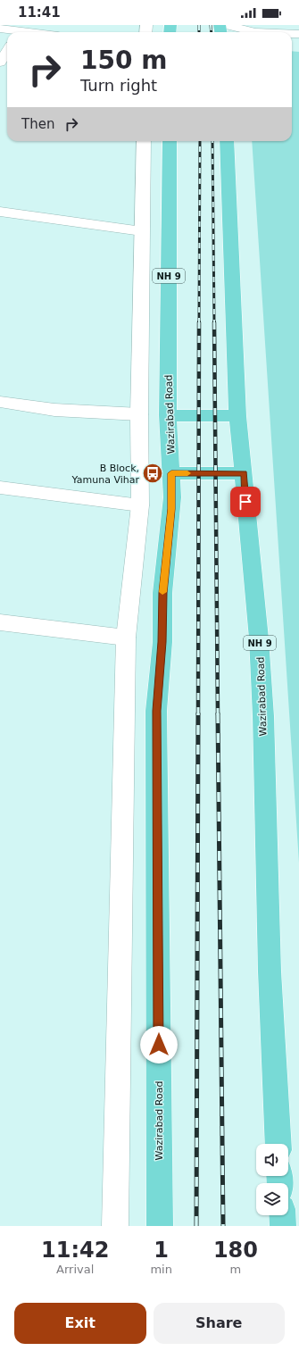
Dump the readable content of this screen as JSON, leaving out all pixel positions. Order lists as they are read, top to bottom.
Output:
{
  "streets": {
    "highway": ["NH 9", "Wazirabad Road"]
  },
  "places": {
    "bus stop": ["B Block, Yamuna Vihar"]
  },
  "page": {
    "status": "11:41",
    "turn": ["150 m", "Turn right"],
    "then": "Then",
    "eta": [
      "11:42",
      "Arrival",
      "1",
      "min",
      "180",
      "m"
    ],
    "buttons": ["Exit", "Share"]
  }
}
